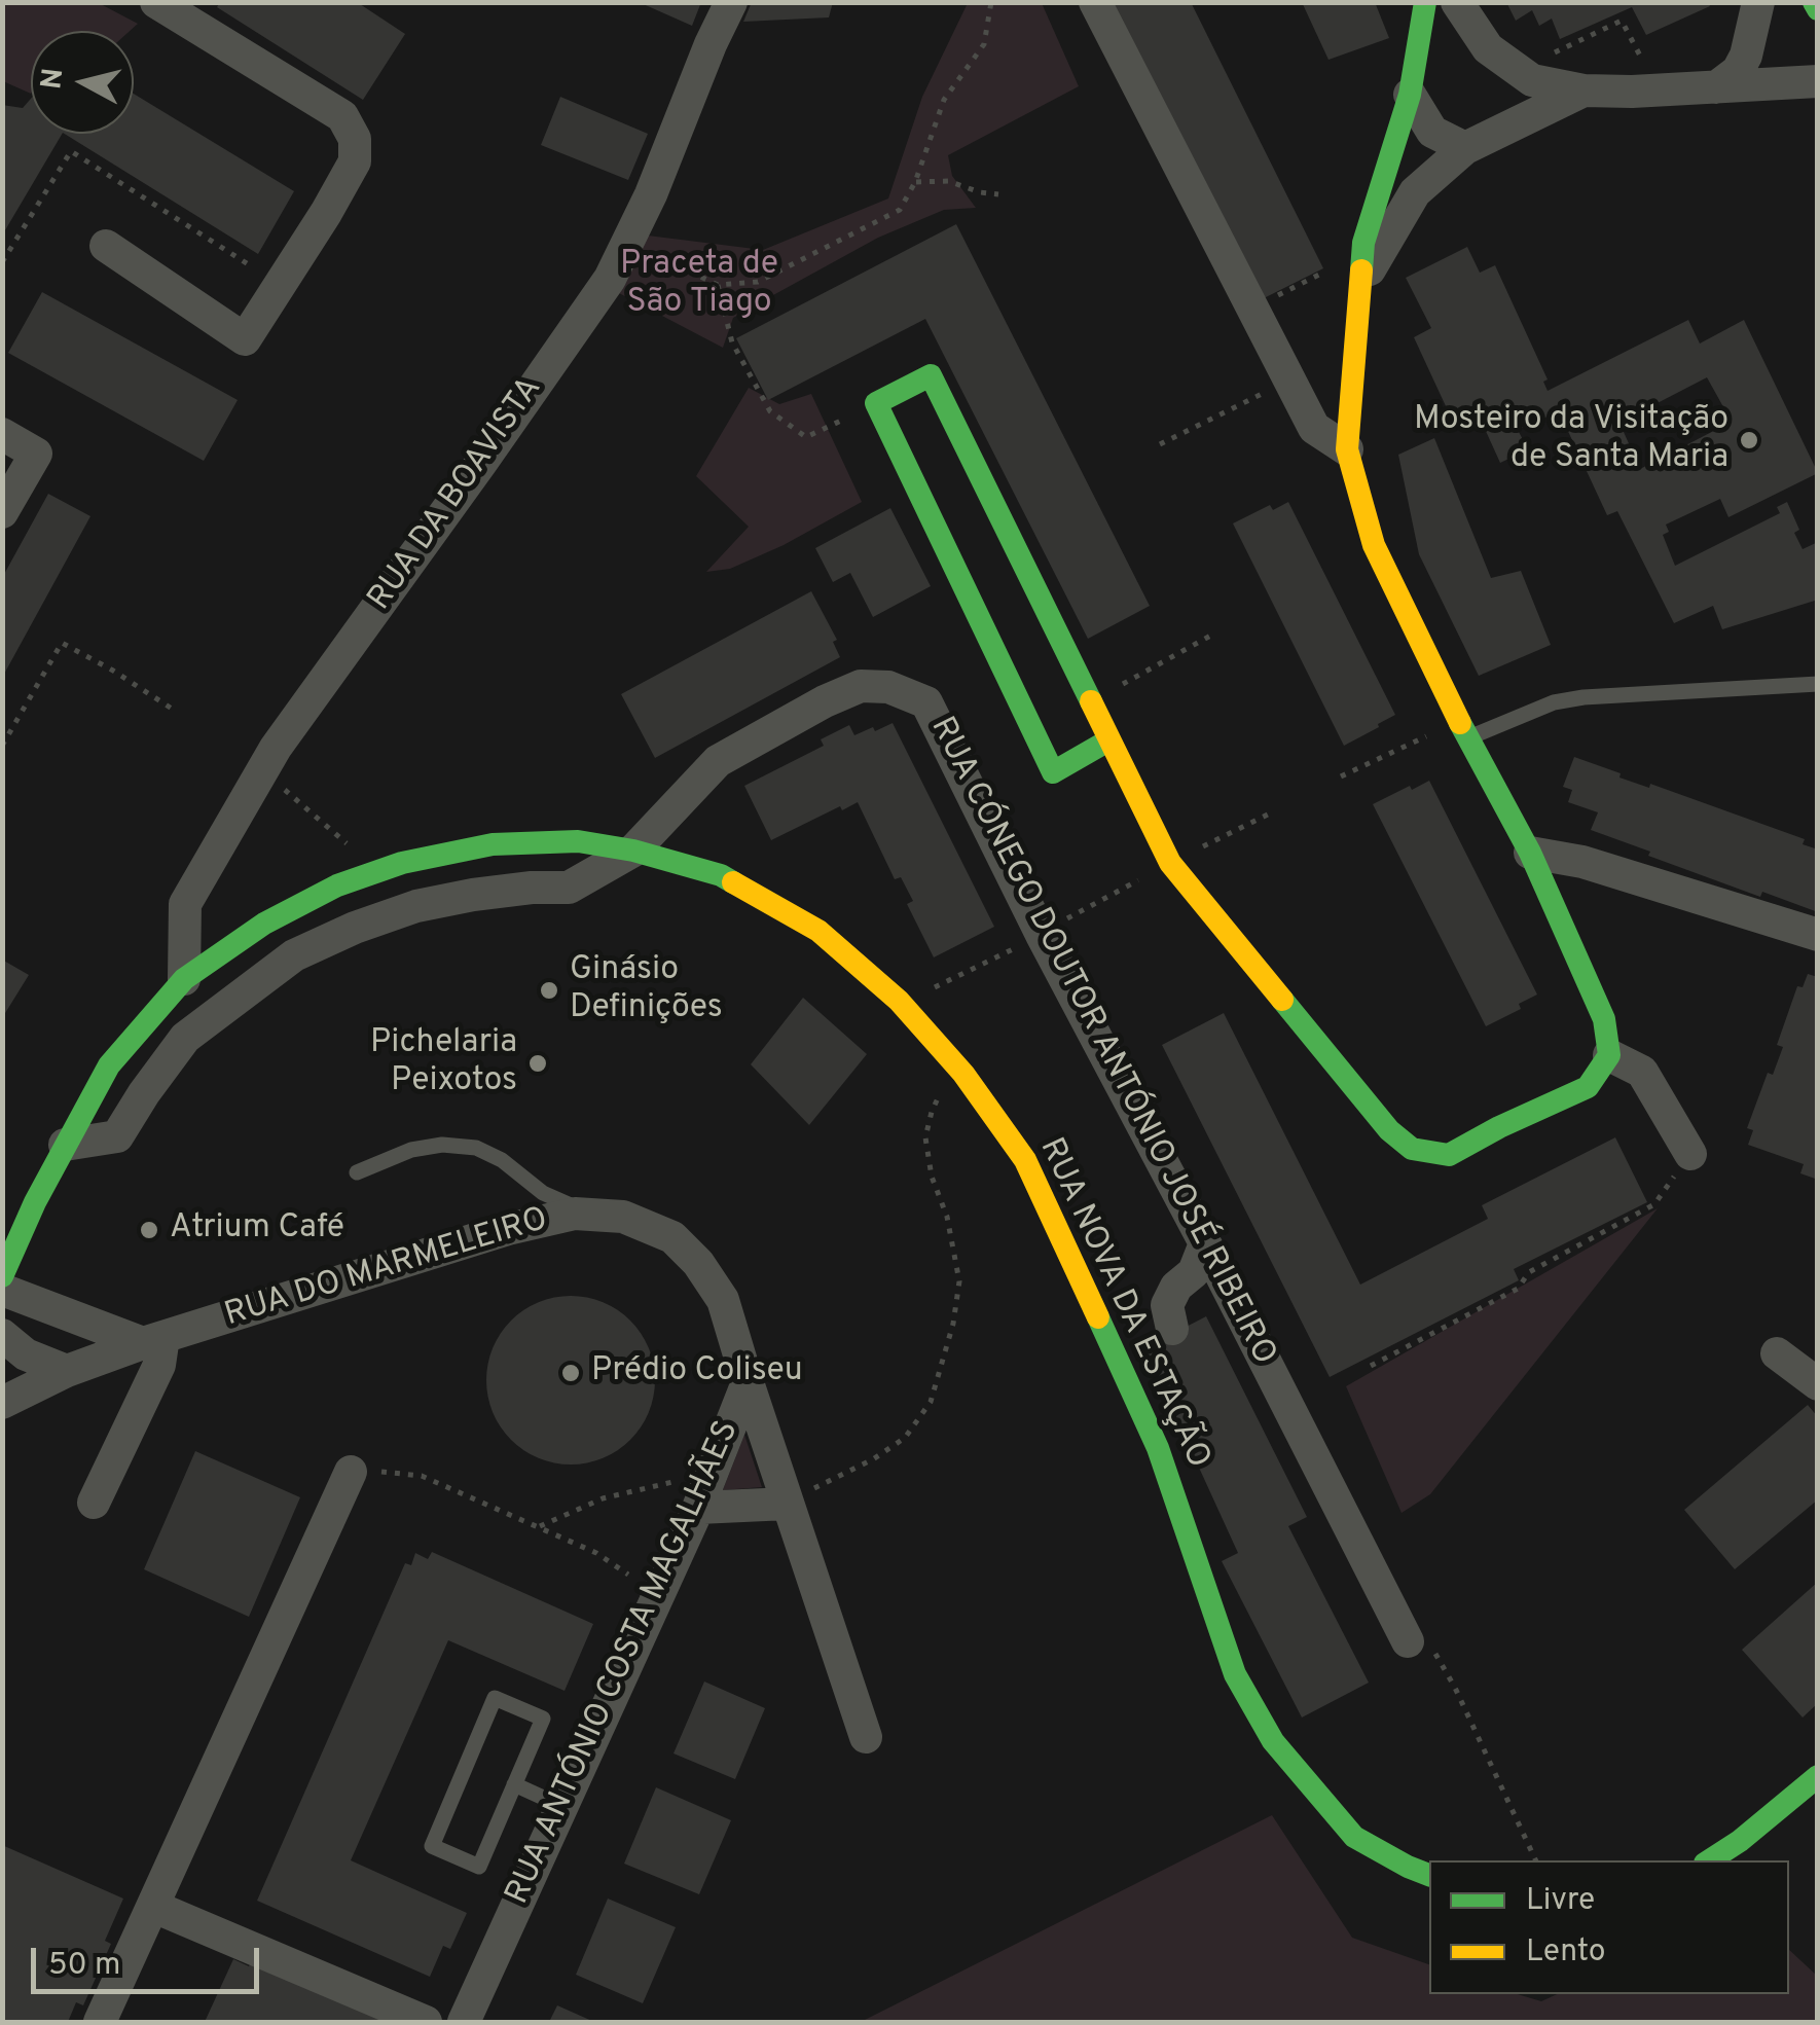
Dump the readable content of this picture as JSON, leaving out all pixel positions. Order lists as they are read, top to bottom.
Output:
{
  "streets": {
    "street": [
      "RUA DA BOAVISTA",
      "RUA CÓNEGO DOUTOR ANTÓNIO JOSÉ RIBEIRO",
      "RUA DO MARMELEIRO",
      "RUA NOVA DA ESTAÇÃO",
      "RUA ANTÓNIO COSTA MAGALHÃES"
    ]
  },
  "crossings": [
    ["RUA DA BOAVISTA", "RUA NOVA DA ESTAÇÃO"],
    ["RUA CÓNEGO DOUTOR ANTÓNIO JOSÉ RIBEIRO", "RUA NOVA DA ESTAÇÃO"],
    ["RUA DO MARMELEIRO", "RUA ANTÓNIO COSTA MAGALHÃES"]
  ],
  "parks": ["Praceta de São Tiago"],
  "places": [
    "Mosteiro da Visitação de Santa Maria",
    "Ginásio Definições",
    "Pichelaria Peixotos",
    "Atrium Café",
    "Prédio Coliseu"
  ],
  "legend": ["Livre", "Lento"],
  "scale_bar": "50 m",
  "north": "left"
}
